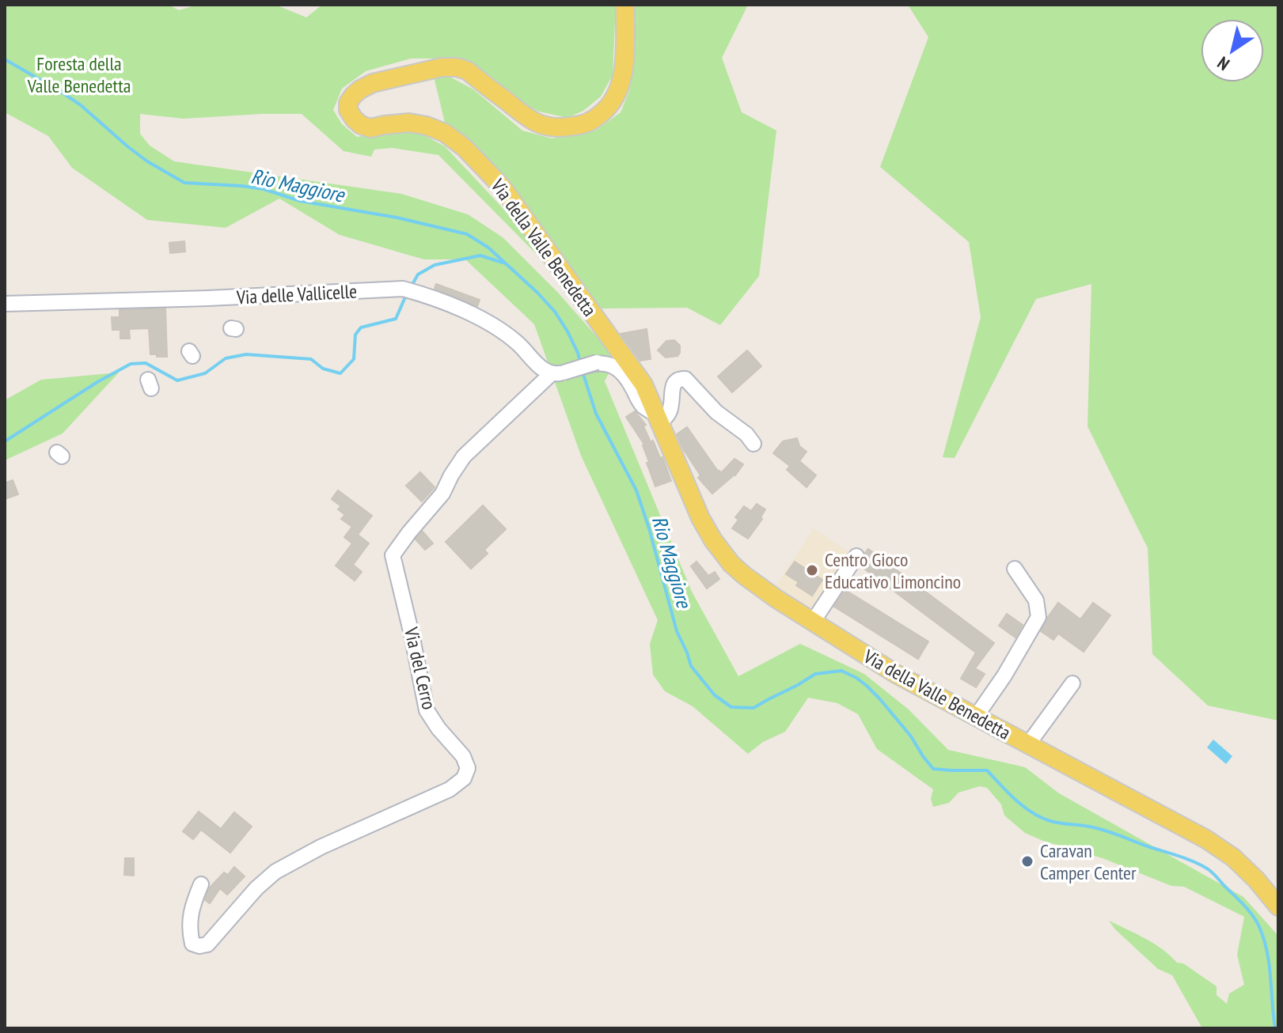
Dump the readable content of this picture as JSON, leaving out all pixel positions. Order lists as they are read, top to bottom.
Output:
{
  "streets": {
    "main road": ["Via della Valle Benedetta"],
    "street": ["Via delle Vallicelle", "Via del Cerro"]
  },
  "crossings": [
    ["Via delle Vallicelle", "Via del Cerro"]
  ],
  "water": ["Rio Maggiore"],
  "parks": ["Foresta della Valle Benedetta"],
  "places": ["Centro Gioco Educativo Limoncino", "Caravan Camper Center"],
  "north": "bottom left"
}
